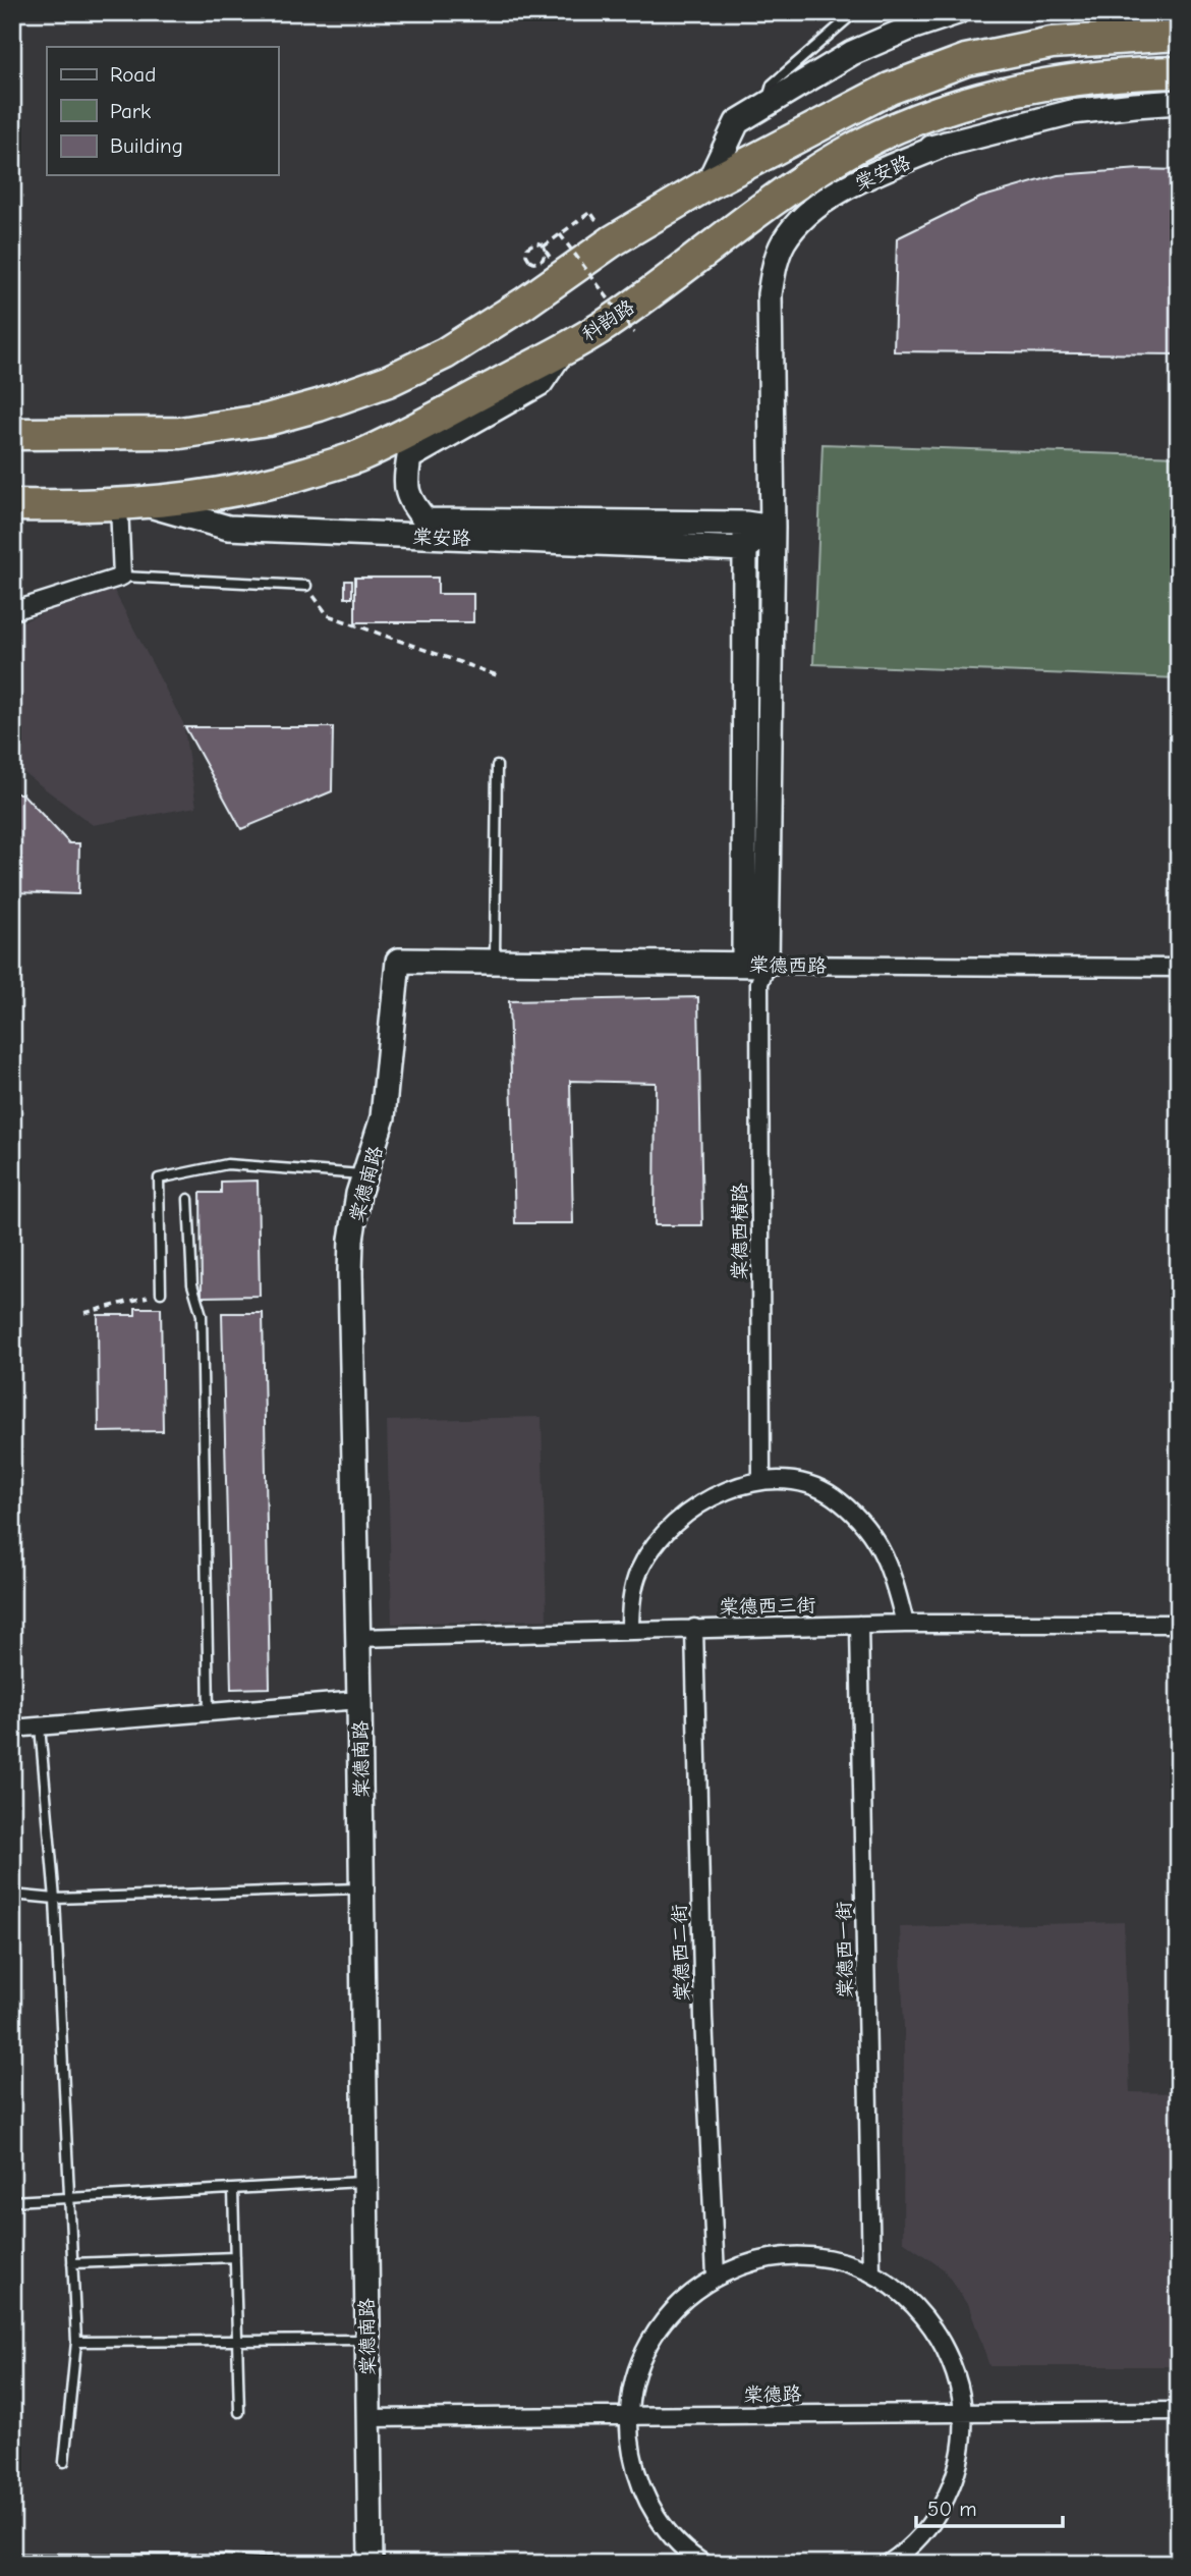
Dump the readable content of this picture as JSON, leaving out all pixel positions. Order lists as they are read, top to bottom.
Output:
{
  "streets": {
    "highway": ["科韵路"],
    "street": [
      "棠安路",
      "棠德西路",
      "棠德南路",
      "棠德西横路",
      "棠德西三街",
      "棠德西一街",
      "棠德西二街",
      "棠德路"
    ]
  },
  "crossings": [
    ["棠安路", "科韵路"],
    ["棠安路", "棠德西路"],
    ["棠安路", "棠德西横路"],
    ["棠德西路", "棠德南路"],
    ["棠德西路", "棠德西横路"],
    ["棠德南路", "棠德西三街"],
    ["棠德南路", "棠德路"],
    ["棠德西三街", "棠德西一街"],
    ["棠德西三街", "棠德西二街"]
  ],
  "legend": ["Road", "Park", "Building"],
  "scale_bar": "50 m"
}
